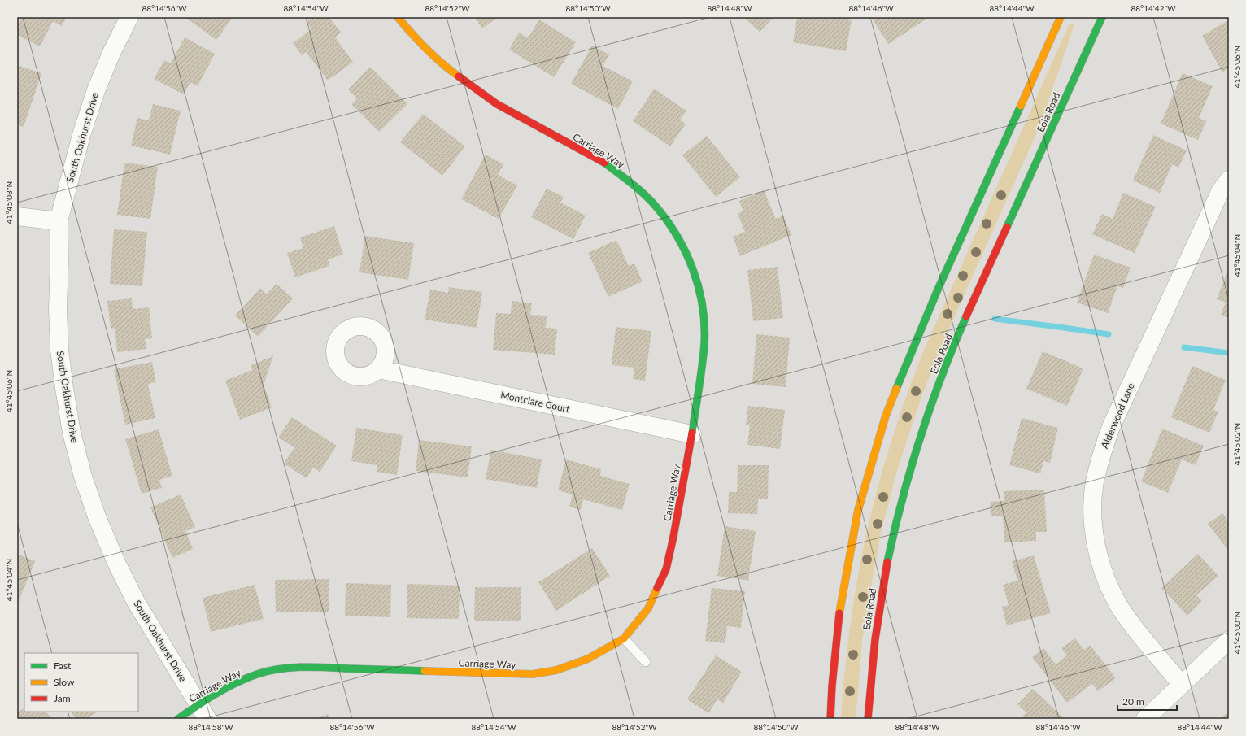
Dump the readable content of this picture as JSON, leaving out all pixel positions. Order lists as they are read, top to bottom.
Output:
{
  "streets": {
    "main road": ["Eola Road", "Carriage Way"],
    "street": ["South Oakhurst Drive", "Montclare Court", "Alderwood Lane"]
  },
  "crossings": [
    ["South Oakhurst Drive", "Carriage Way"],
    ["Carriage Way", "Montclare Court"]
  ],
  "legend": ["Fast", "Slow", "Jam"],
  "scale_bar": "20 m",
  "coordinates": [
    "88°14'56\"W",
    "88°14'54\"W",
    "88°14'52\"W",
    "88°14'50\"W",
    "88°14'48\"W",
    "88°14'46\"W",
    "88°14'44\"W",
    "88°14'42\"W",
    "41°45'06\"N",
    "41°45'08\"N",
    "41°45'04\"N",
    "41°45'02\"N",
    "41°45'00\"N",
    "88°14'58\"W"
  ]
}
